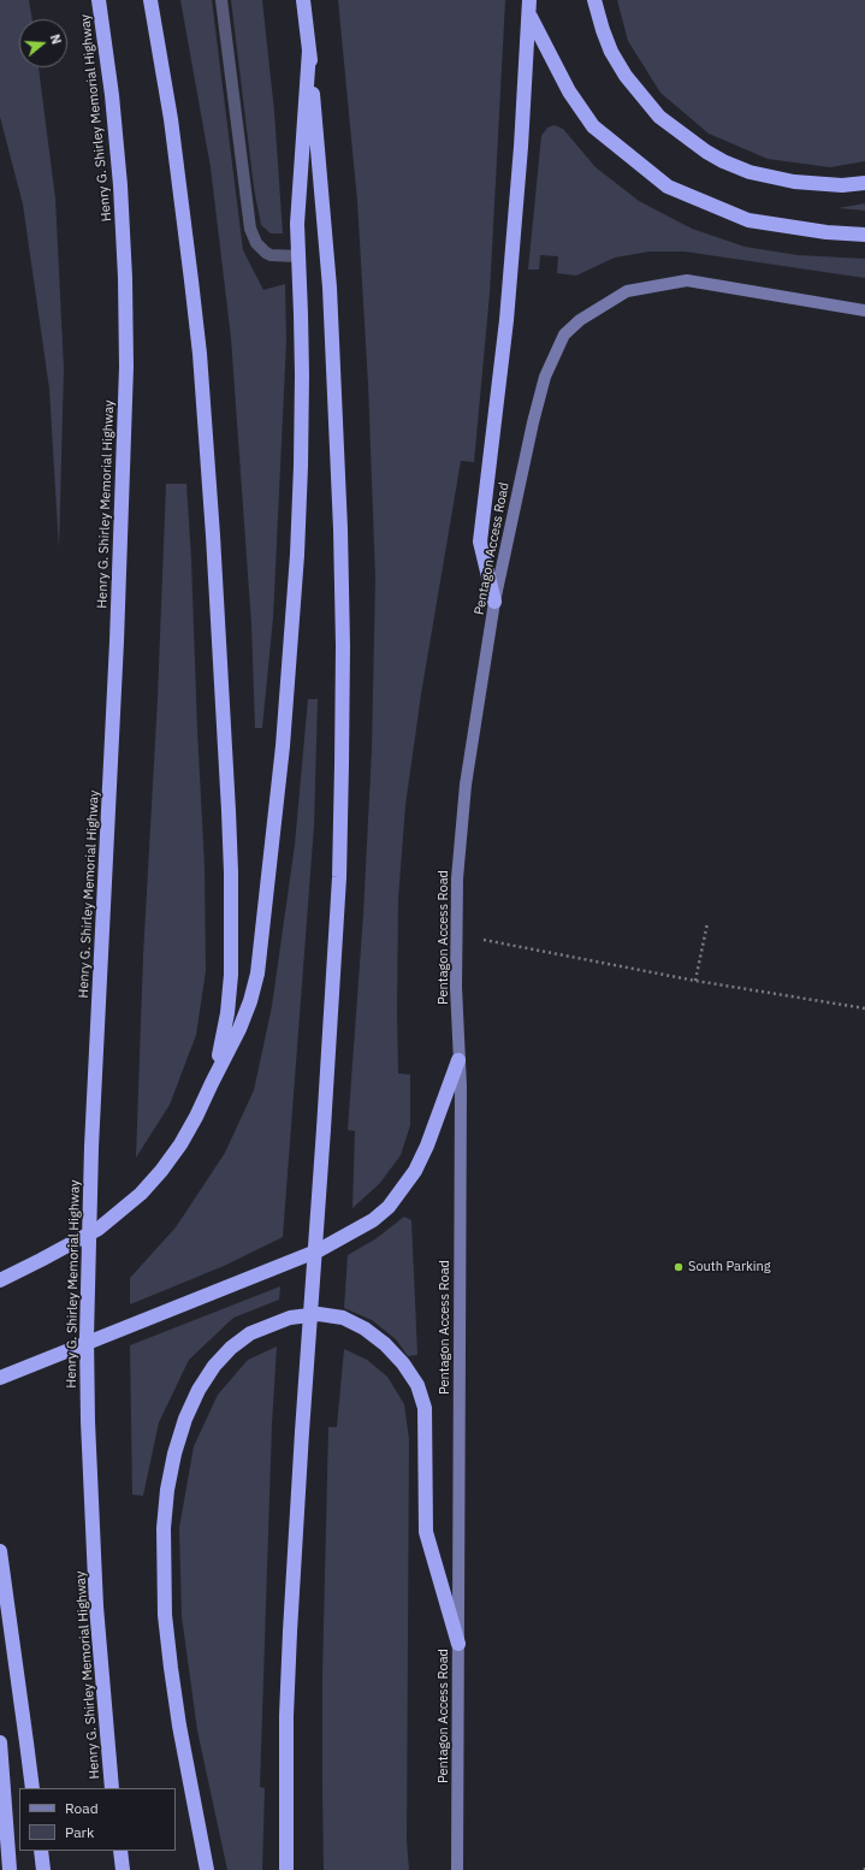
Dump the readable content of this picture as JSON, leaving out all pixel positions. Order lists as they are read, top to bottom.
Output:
{
  "streets": {
    "highway": ["Henry G. Shirley Memorial Highway"],
    "street": ["Pentagon Access Road"]
  },
  "places": ["South Parking"],
  "legend": ["Road", "Park"],
  "north": "right"
}
